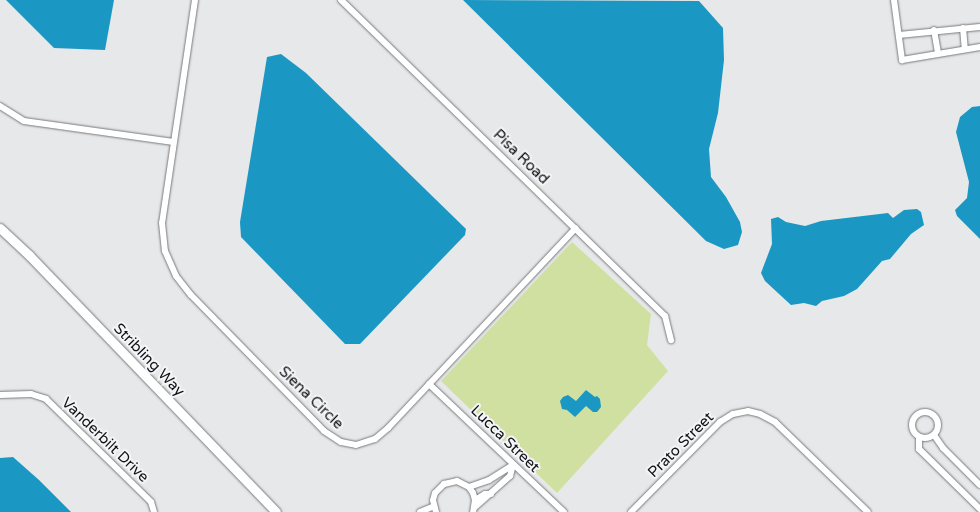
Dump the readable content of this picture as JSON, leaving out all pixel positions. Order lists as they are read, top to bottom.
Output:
{
  "streets": {
    "street": [
      "Pisa Road",
      "Stribling Way",
      "Siena Circle",
      "Lucca Street",
      "Vanderbilt Drive",
      "Prato Street"
    ]
  },
  "crossings": [
    ["Pisa Road", "Siena Circle"],
    ["Siena Circle", "Lucca Street"]
  ]
}
